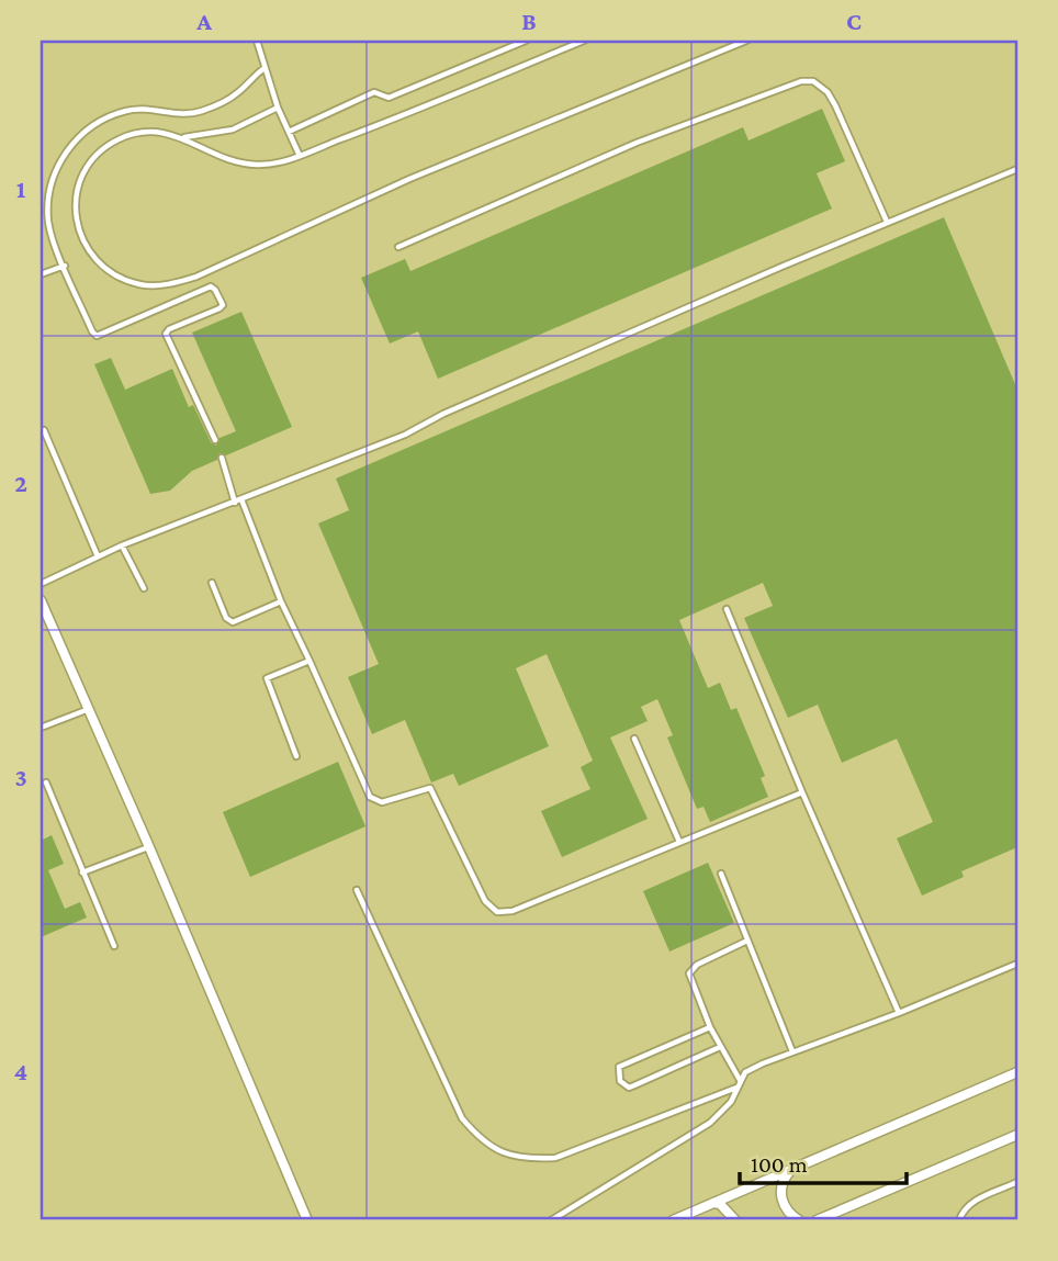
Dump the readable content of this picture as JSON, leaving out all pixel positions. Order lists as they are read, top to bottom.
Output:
{
  "scale_bar": "100 m",
  "grid": {
    "columns": ["A", "B", "C"],
    "rows": [
      "1",
      "2",
      "3",
      "4"
    ]
  }
}
